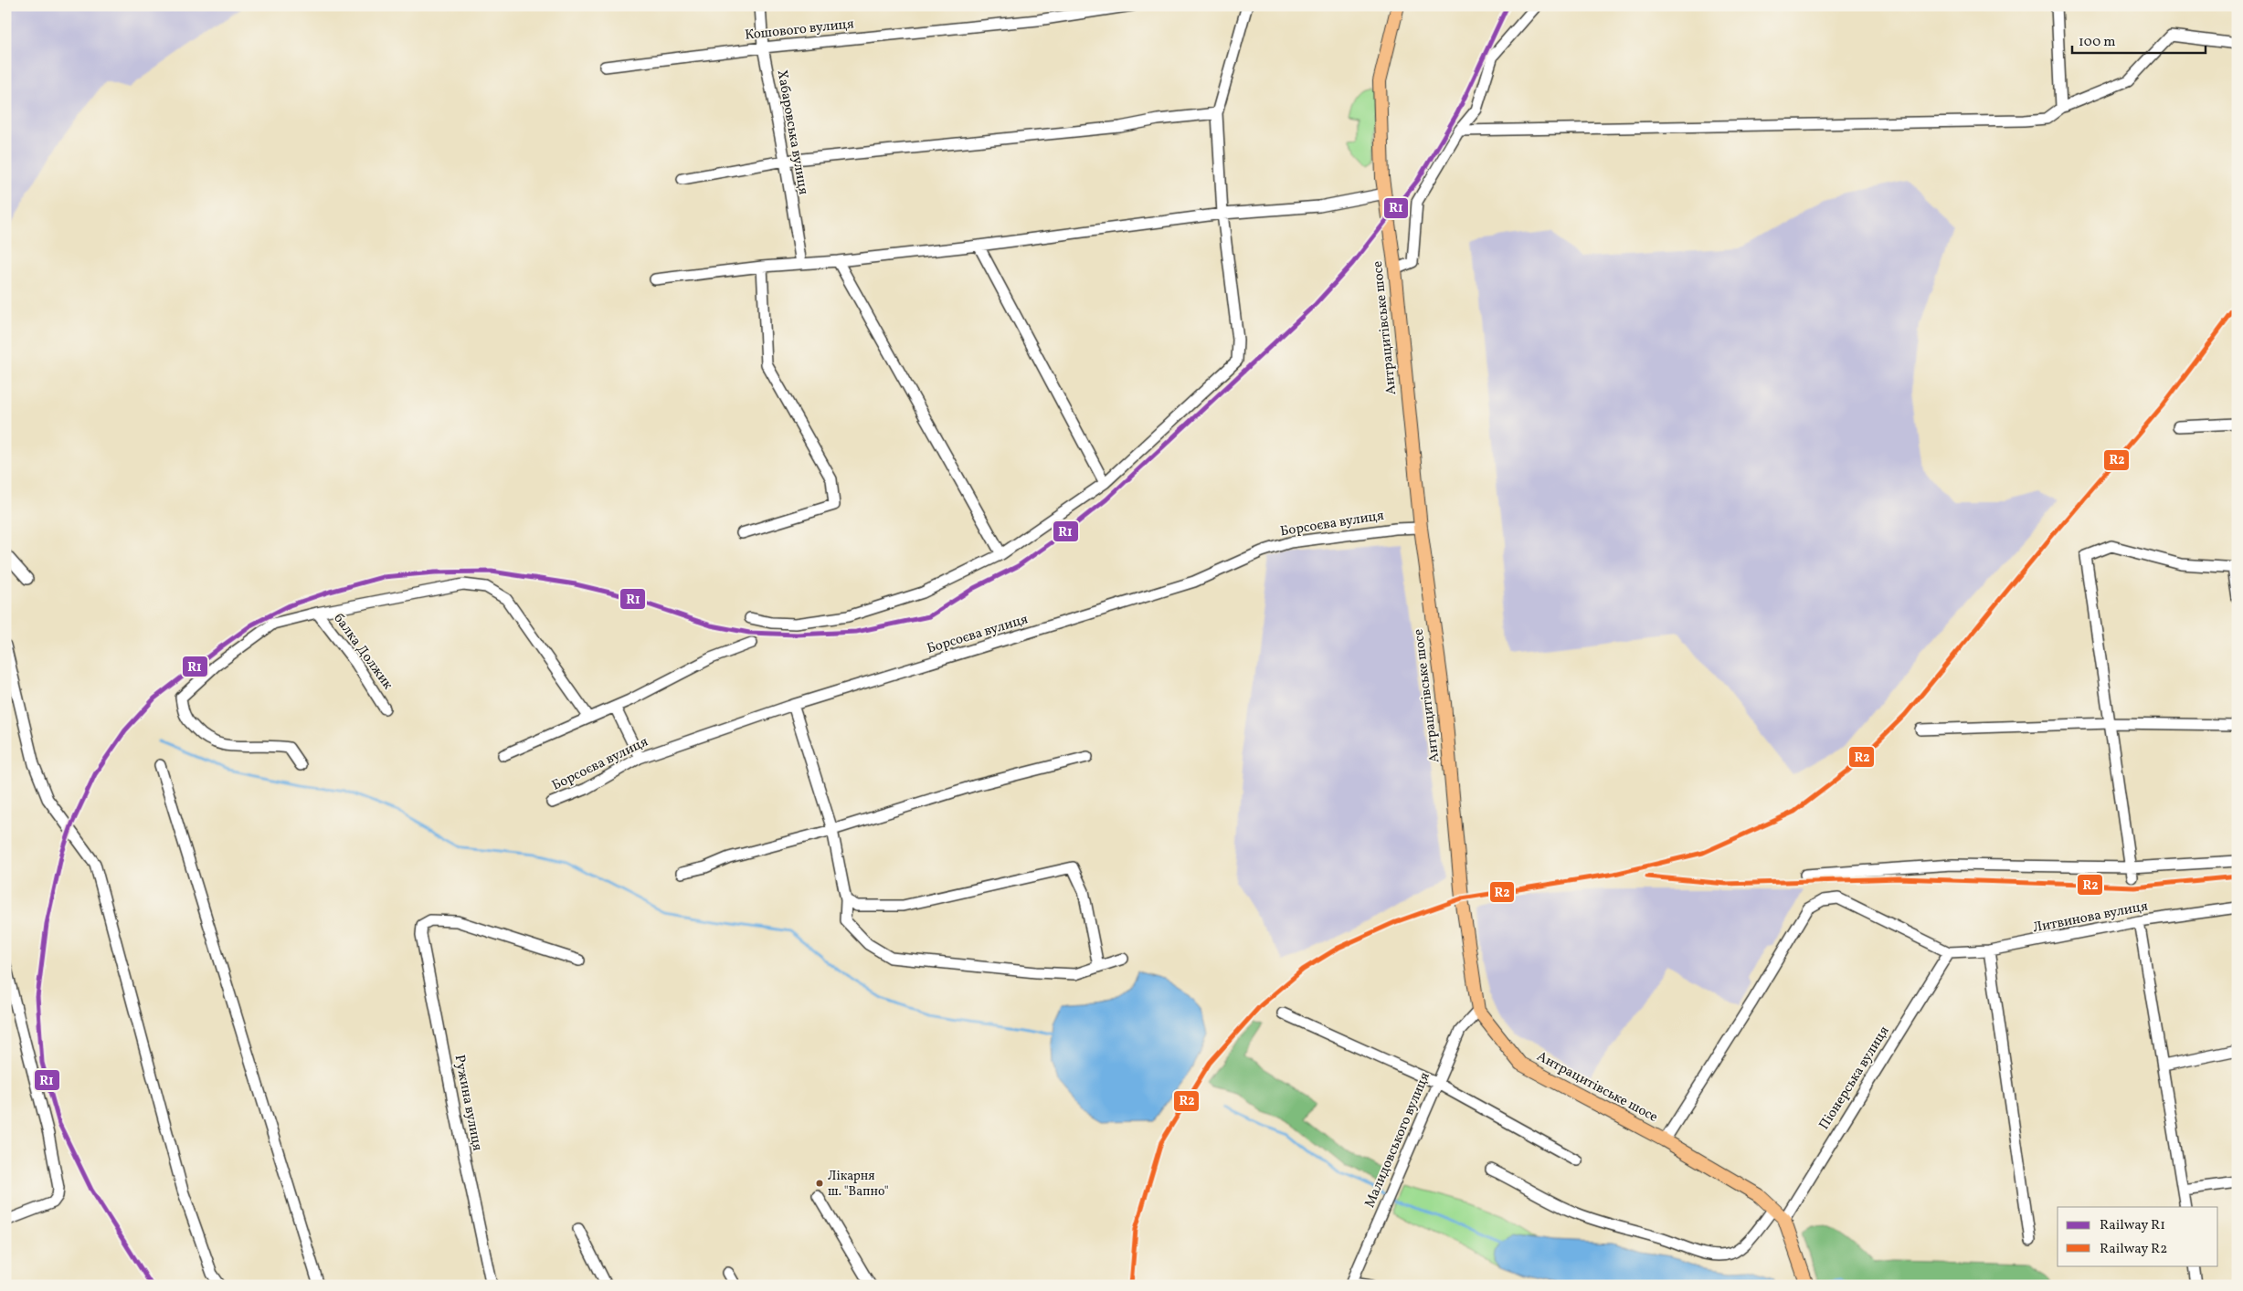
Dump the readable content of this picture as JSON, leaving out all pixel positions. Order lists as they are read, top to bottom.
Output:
{
  "streets": {
    "main road": ["Антрацитівське шосе"],
    "street": [
      "Кошового вулиця",
      "Хабаровська вулиця",
      "Борсоєва вулиця",
      "балка Должик",
      "Литвинова вулиця",
      "Піонерська вулиця",
      "Ружина вулиця",
      "Малидовського вулиця"
    ]
  },
  "crossings": [
    ["Кошового вулиця", "Хабаровська вулиця"],
    ["Антрацитівське шосе", "Борсоєва вулиця"],
    ["Антрацитівське шосе", "Піонерська вулиця"],
    ["Антрацитівське шосе", "Малидовського вулиця"],
    ["Литвинова вулиця", "Піонерська вулиця"]
  ],
  "places": ["Лікарня ш. \"Вапно\""],
  "lines": ["rail line R1", "rail line R2"],
  "legend": ["Railway R1", "Railway R2"],
  "scale_bar": "100 m"
}
